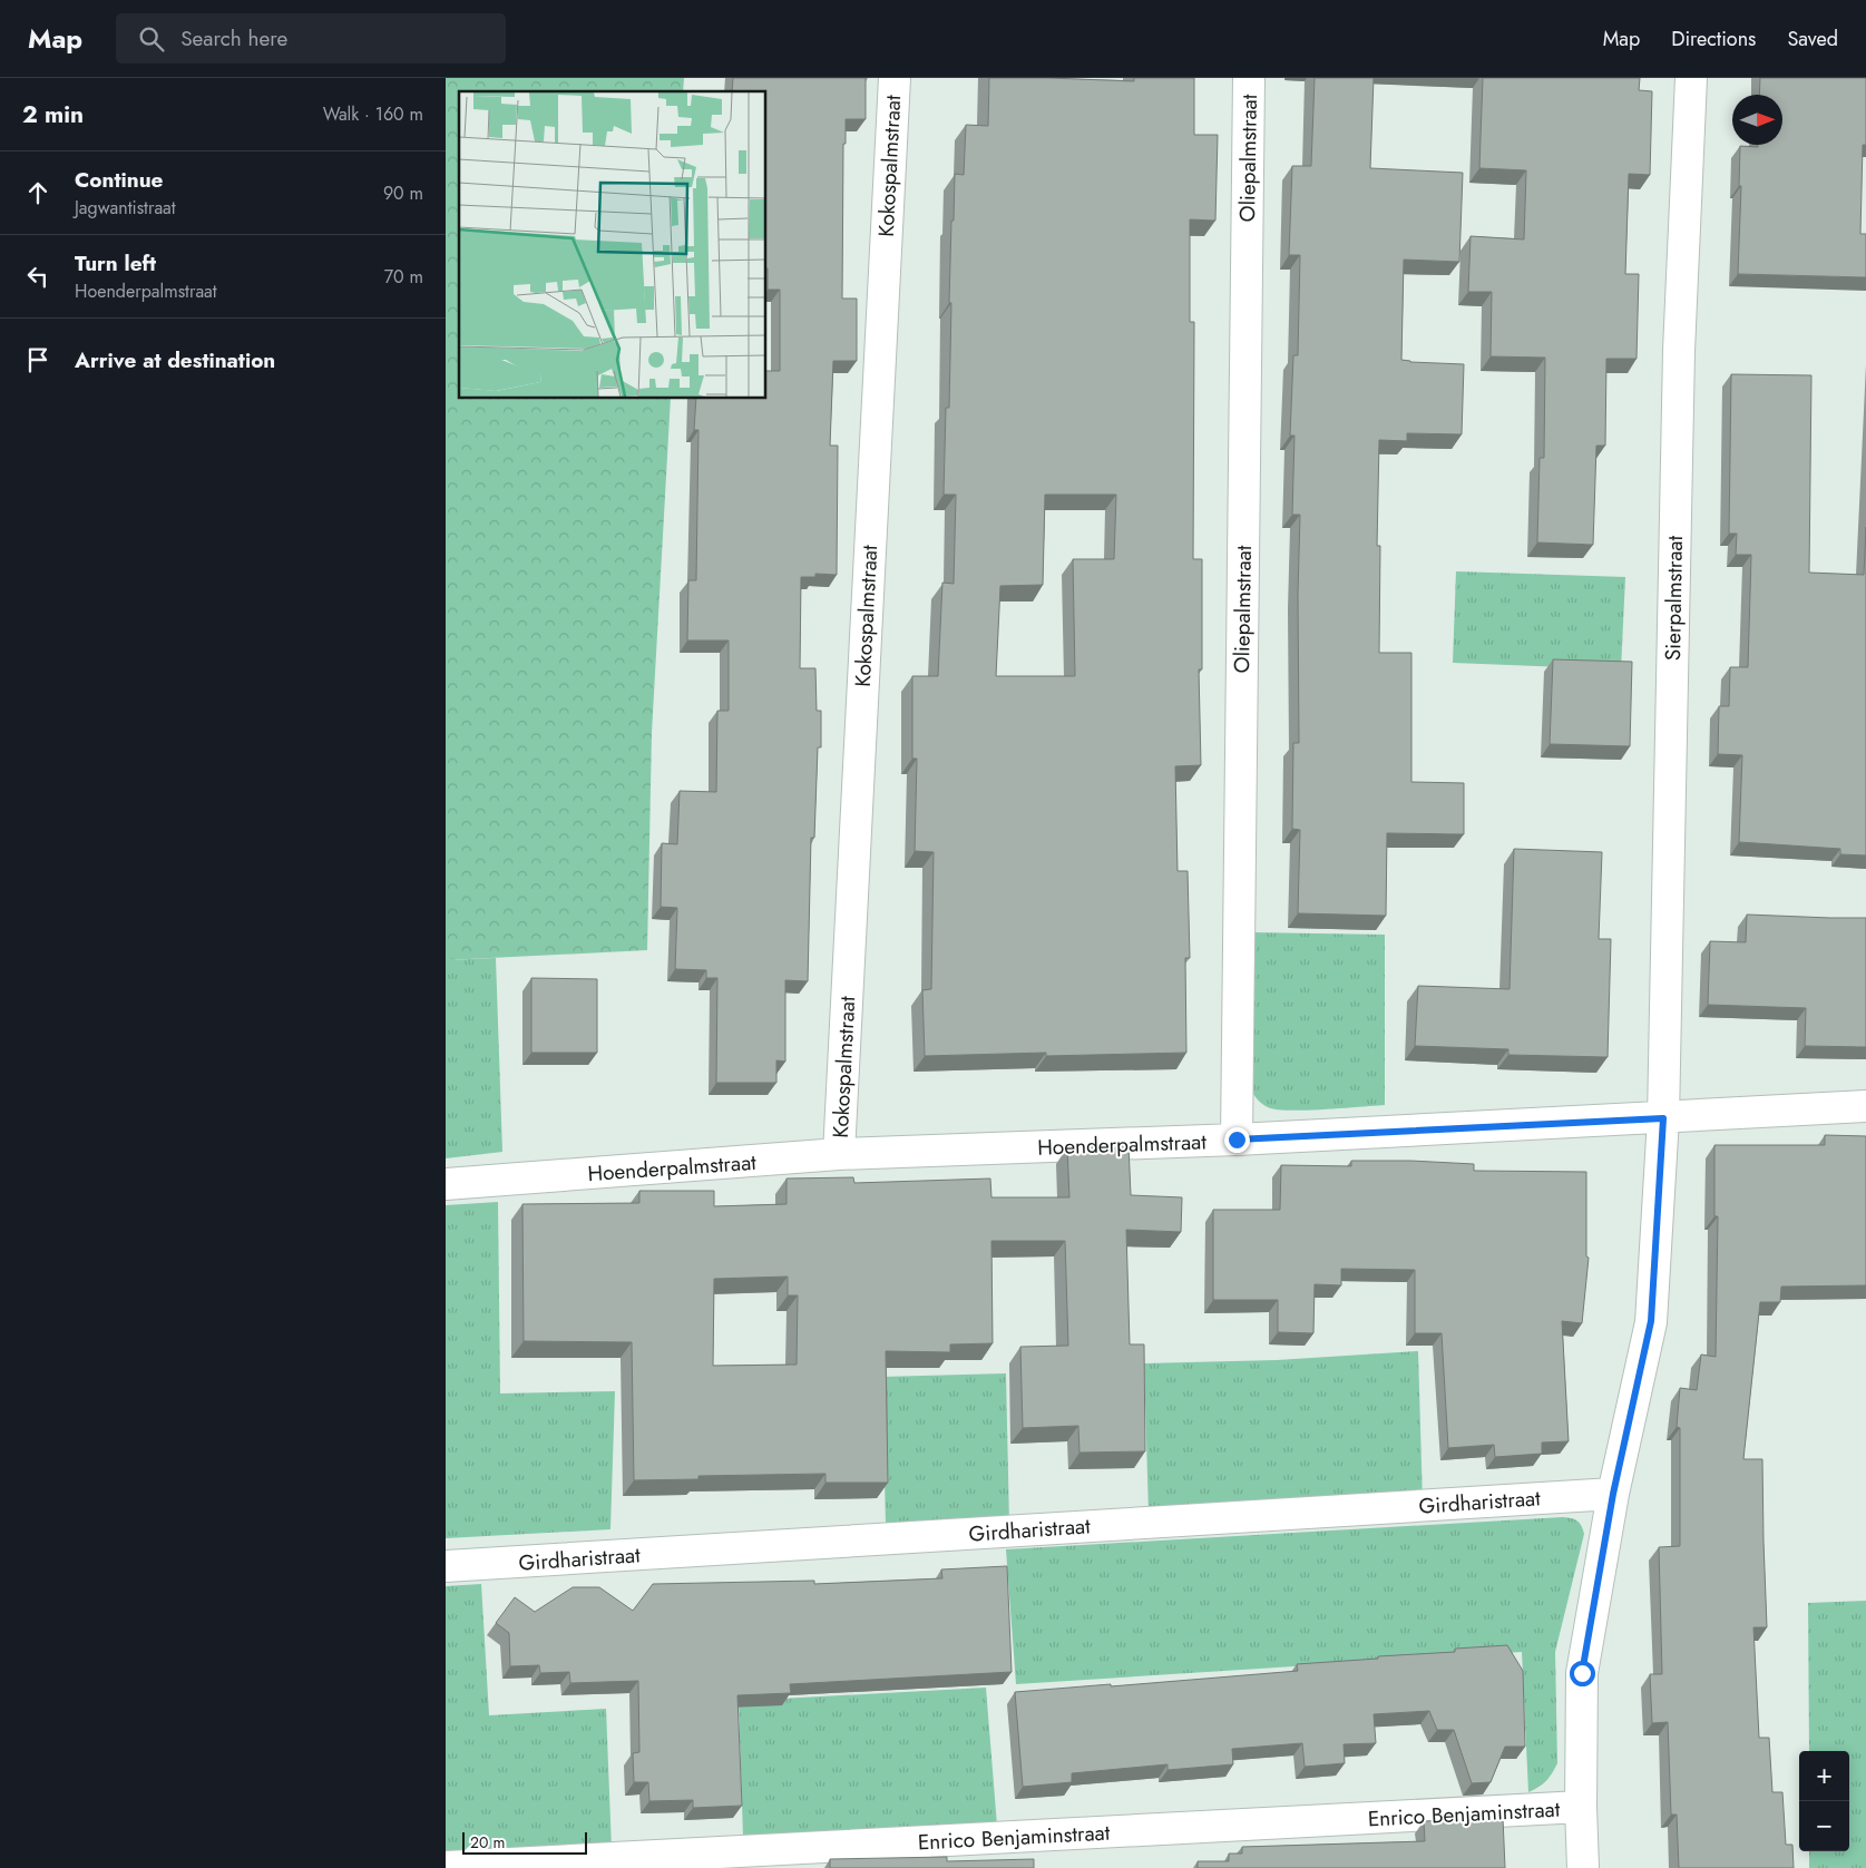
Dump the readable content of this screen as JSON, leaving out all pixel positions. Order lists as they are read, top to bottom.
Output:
{
  "streets": {
    "street": [
      "Oliepalmstraat",
      "Kokospalmstraat",
      "Sierpalmstraat",
      "Hoenderpalmstraat",
      "Girdharistraat",
      "Enrico Benjaminstraat"
    ]
  },
  "crossings": [
    ["Oliepalmstraat", "Hoenderpalmstraat"],
    ["Kokospalmstraat", "Hoenderpalmstraat"],
    ["Sierpalmstraat", "Hoenderpalmstraat"],
    ["Sierpalmstraat", "Girdharistraat"],
    ["Sierpalmstraat", "Enrico Benjaminstraat"]
  ],
  "scale_bar": "20 m",
  "north": "right",
  "page": {
    "header": "Map",
    "search": "Search here",
    "nav": ["Map", "Directions", "Saved"],
    "heading": ["2 min", "Walk · 160 m"],
    "list": [
      ["Continue", "Jagwantistraat", "90 m"],
      ["Turn left", "Hoenderpalmstraat", "70 m"],
      "Arrive at destination"
    ],
    "map_buttons": ["+", "−"],
    "scale": "20 m"
  }
}
